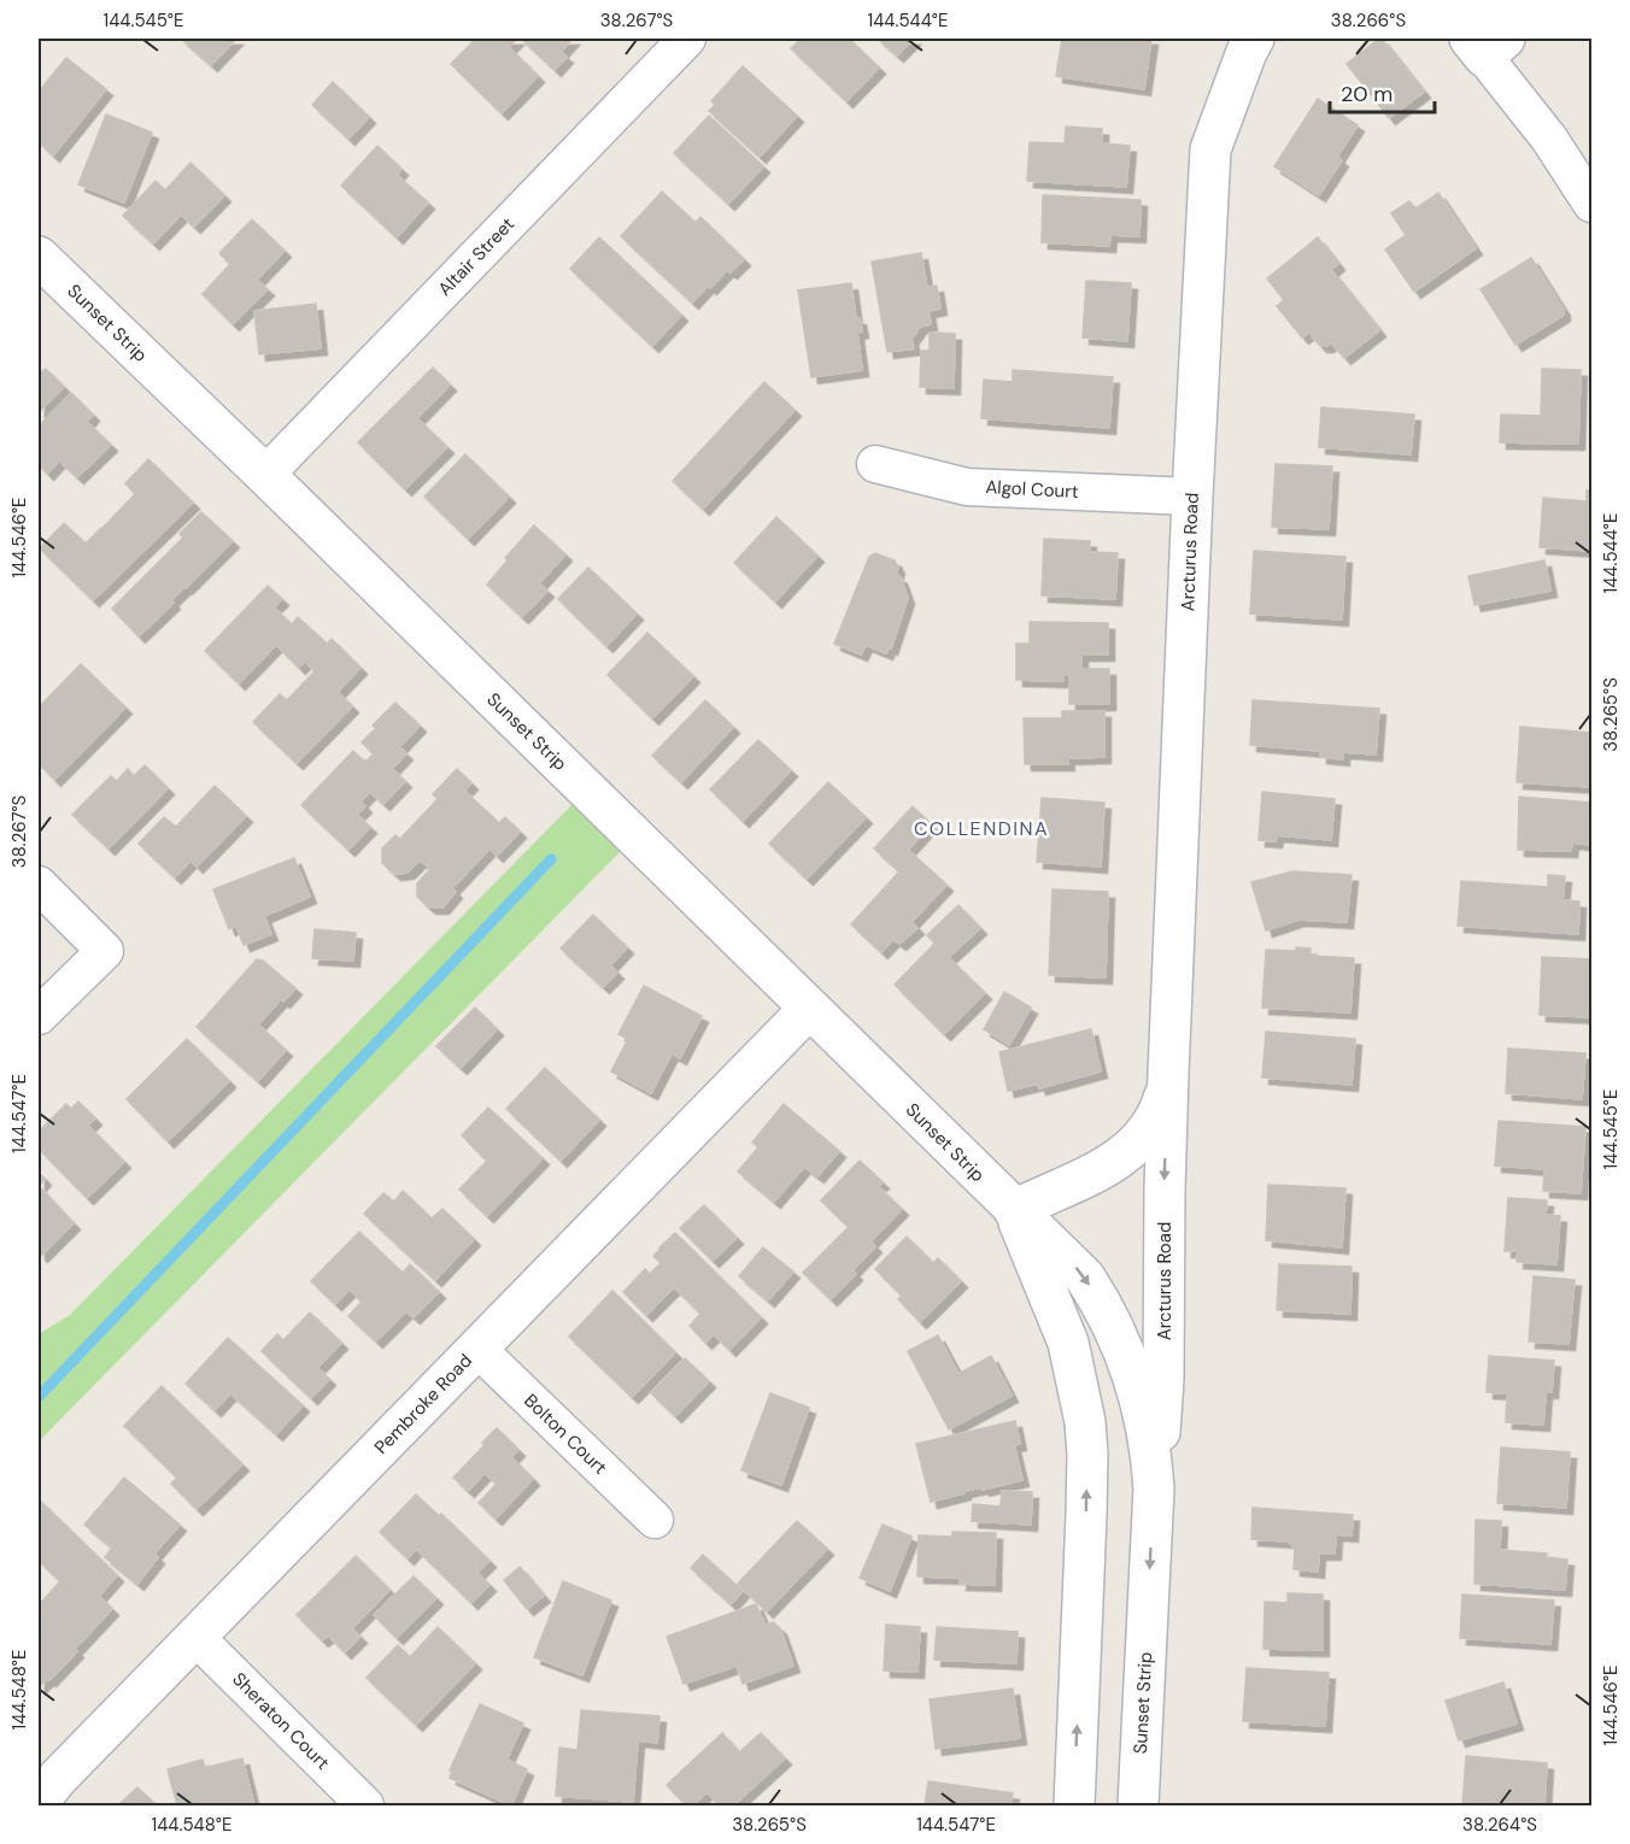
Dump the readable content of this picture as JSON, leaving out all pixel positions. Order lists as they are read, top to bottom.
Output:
{
  "streets": {
    "street": [
      "Altair Street",
      "Sunset Strip",
      "Algol Court",
      "Arcturus Road",
      "Pembroke Road",
      "Bolton Court",
      "Sheraton Court"
    ]
  },
  "crossings": [
    ["Altair Street", "Sunset Strip"],
    ["Sunset Strip", "Arcturus Road"],
    ["Sunset Strip", "Pembroke Road"],
    ["Algol Court", "Arcturus Road"],
    ["Pembroke Road", "Bolton Court"],
    ["Pembroke Road", "Sheraton Court"]
  ],
  "districts": ["COLLENDINA"],
  "scale_bar": "20 m",
  "coordinates": [
    "144.545°E",
    "38.267°S",
    "144.544°E",
    "38.266°S",
    "144.546°E",
    "38.265°S",
    "144.547°E",
    "144.548°E",
    "38.264°S"
  ]
}
